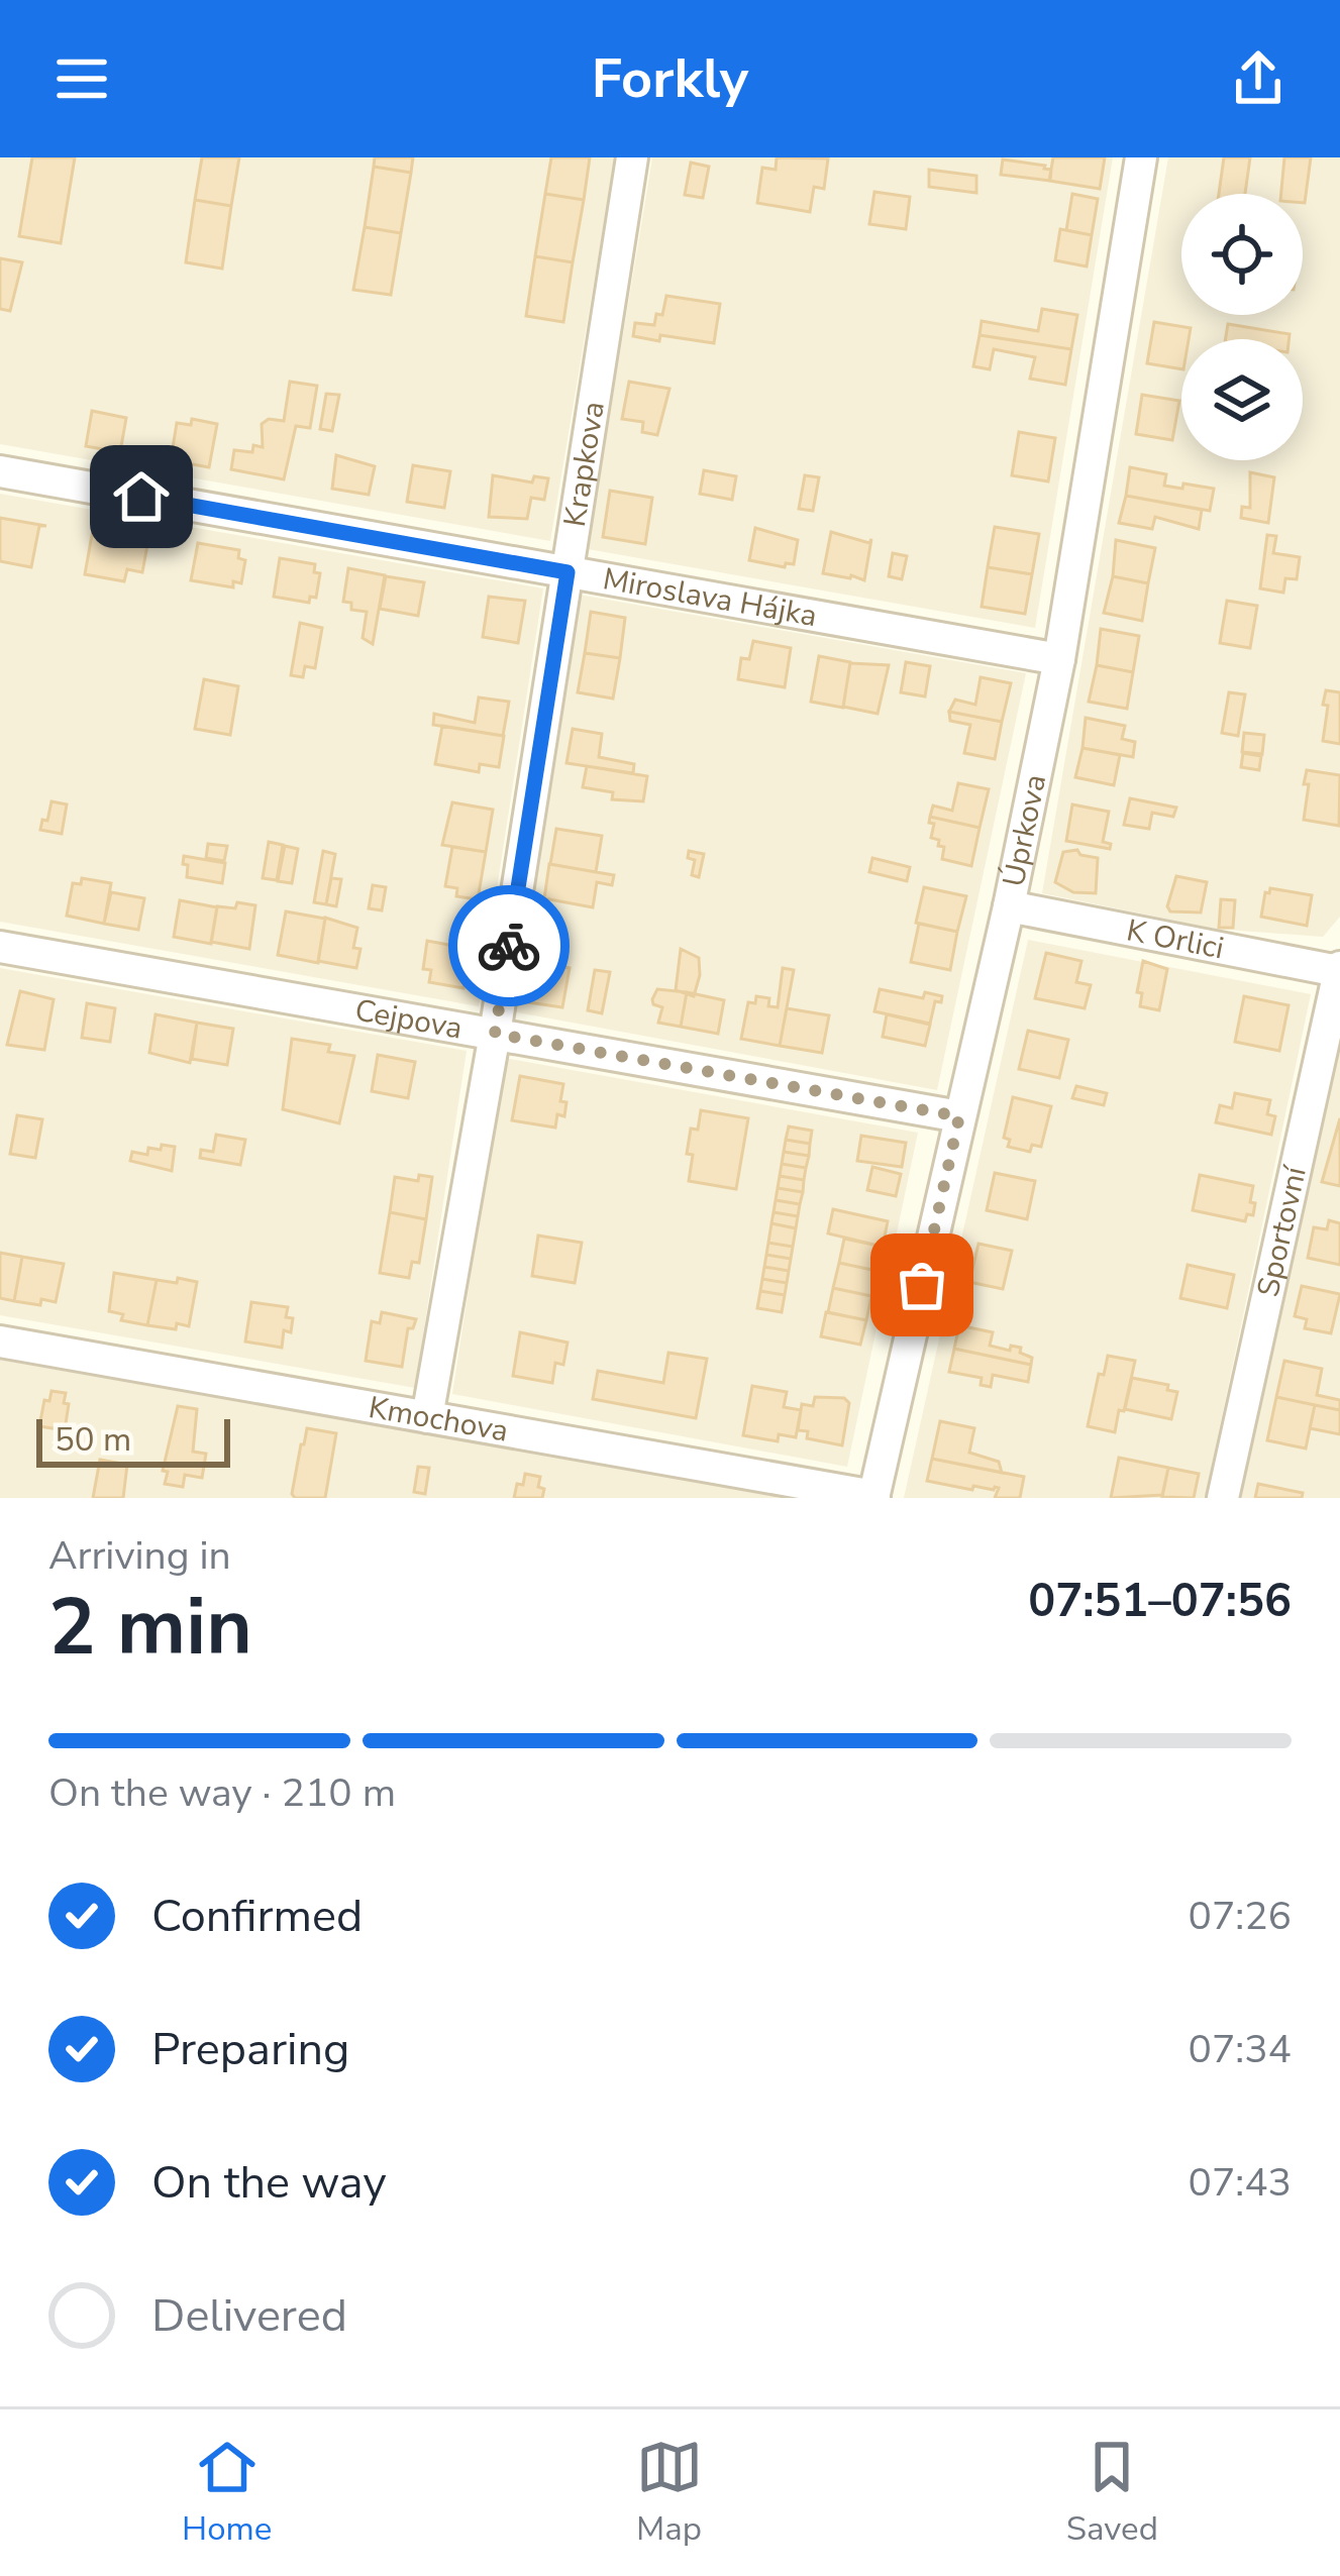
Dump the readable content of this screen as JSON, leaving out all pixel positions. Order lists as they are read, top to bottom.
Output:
{
  "streets": {
    "street": [
      "Krapkova",
      "Miroslava Hájka",
      "Úprkova",
      "K Orlici",
      "Cejpova",
      "Sportovní",
      "Kmochova"
    ]
  },
  "crossings": [
    ["Krapkova", "Miroslava Hájka"],
    ["Krapkova", "Cejpova"],
    ["Krapkova", "Kmochova"],
    ["Miroslava Hájka", "Úprkova"],
    ["Úprkova", "K Orlici"],
    ["Úprkova", "Cejpova"],
    ["Úprkova", "Kmochova"],
    ["K Orlici", "Sportovní"]
  ],
  "scale_bar": "50 m",
  "page": {
    "header": "Forkly",
    "scale": "50 m",
    "heading": ["2 min", "Arriving in", "07:51–07:56"],
    "bar": "On the way · 210 m",
    "list": [
      ["Confirmed", "07:26"],
      ["Preparing", "07:34"],
      ["On the way", "07:43"],
      "Delivered"
    ],
    "tabs": ["Home", "Map", "Saved"]
  }
}
